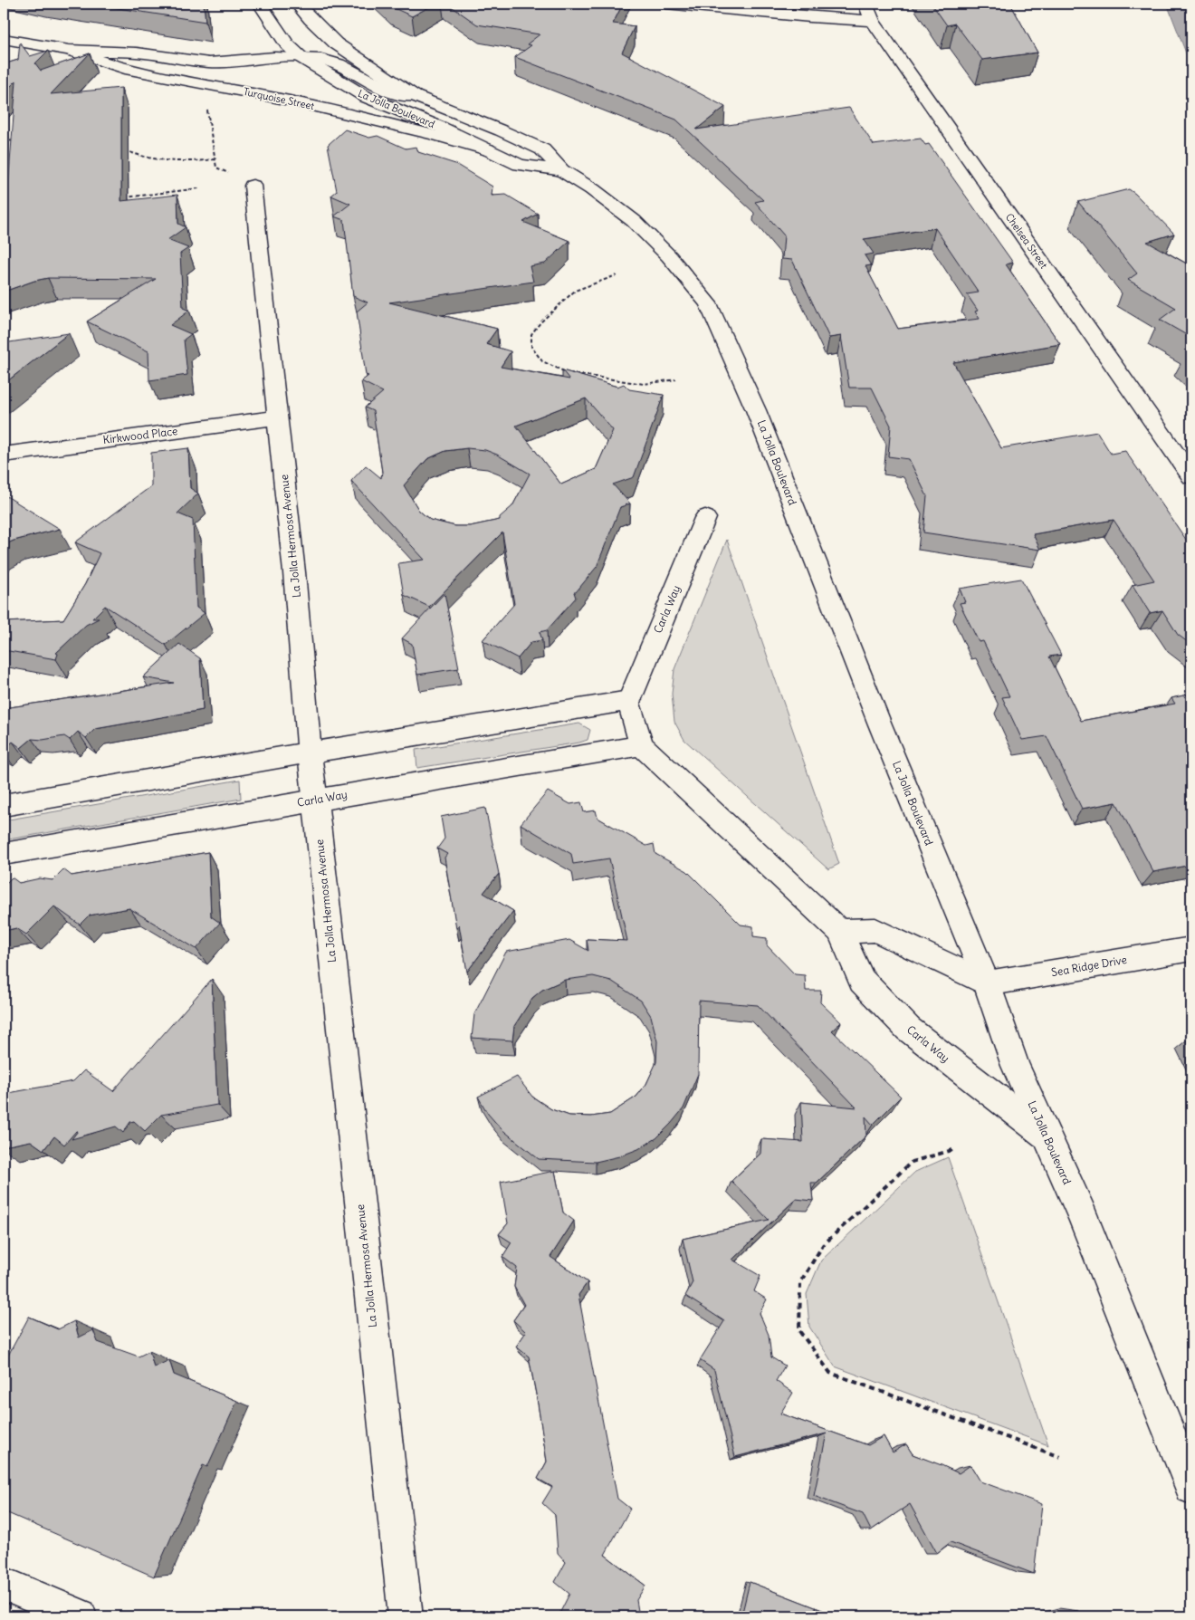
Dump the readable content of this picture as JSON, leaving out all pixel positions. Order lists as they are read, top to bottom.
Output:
{
  "streets": {
    "street": [
      "Turquoise Street",
      "La Jolla Boulevard",
      "Chelsea Street",
      "Kirkwood Place",
      "La Jolla Hermosa Avenue",
      "Carla Way",
      "Sea Ridge Drive"
    ]
  },
  "crossings": [
    ["Turquoise Street", "La Jolla Boulevard"],
    ["La Jolla Boulevard", "Carla Way"],
    ["La Jolla Boulevard", "Sea Ridge Drive"],
    ["Kirkwood Place", "La Jolla Hermosa Avenue"],
    ["La Jolla Hermosa Avenue", "Carla Way"]
  ]
}
